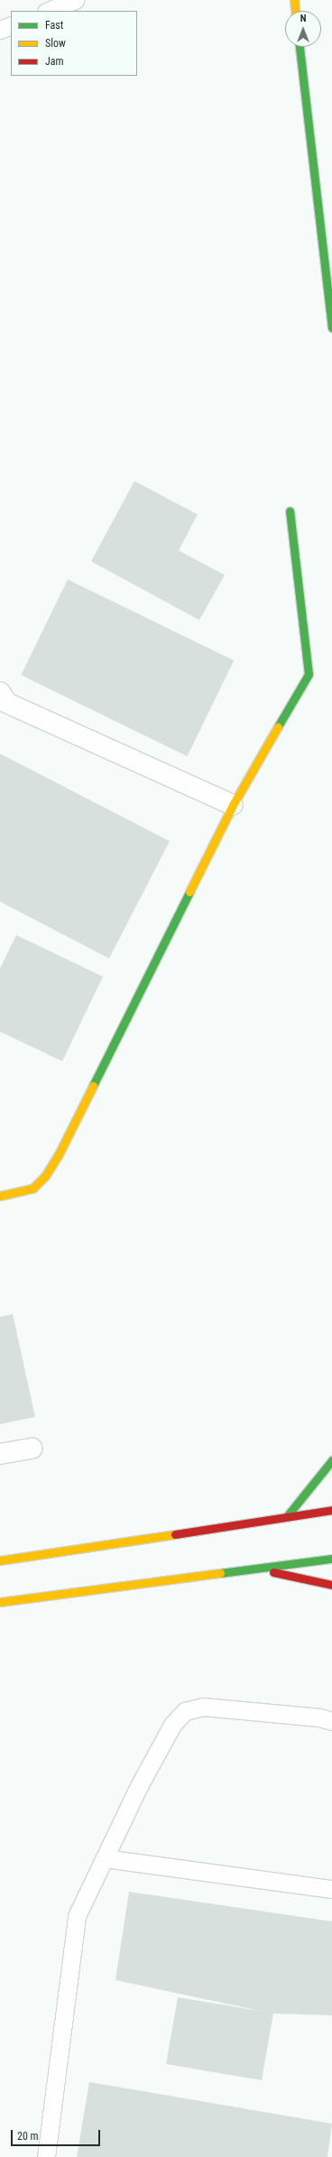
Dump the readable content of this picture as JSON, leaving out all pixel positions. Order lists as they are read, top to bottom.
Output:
{
  "legend": ["Fast", "Slow", "Jam"],
  "scale_bar": "20 m",
  "north": "top"
}
